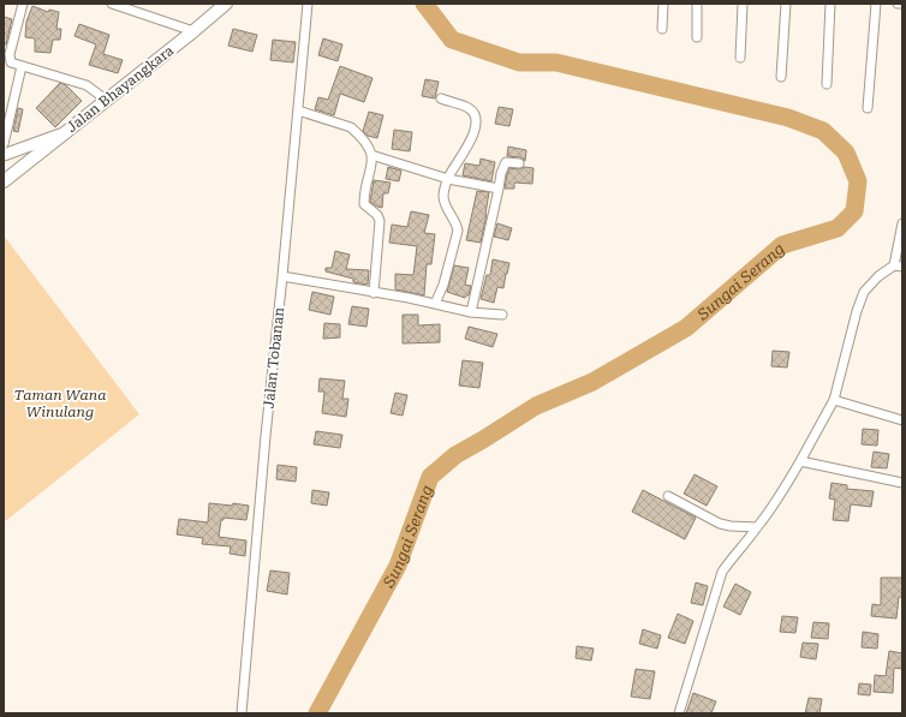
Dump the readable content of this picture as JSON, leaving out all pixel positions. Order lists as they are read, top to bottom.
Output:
{
  "streets": {
    "main road": ["Jalan Bhayangkara"],
    "street": ["Jalan Tobanan"]
  },
  "water": ["Sungai Serang"],
  "parks": ["Taman Wana Winulang"]
}
